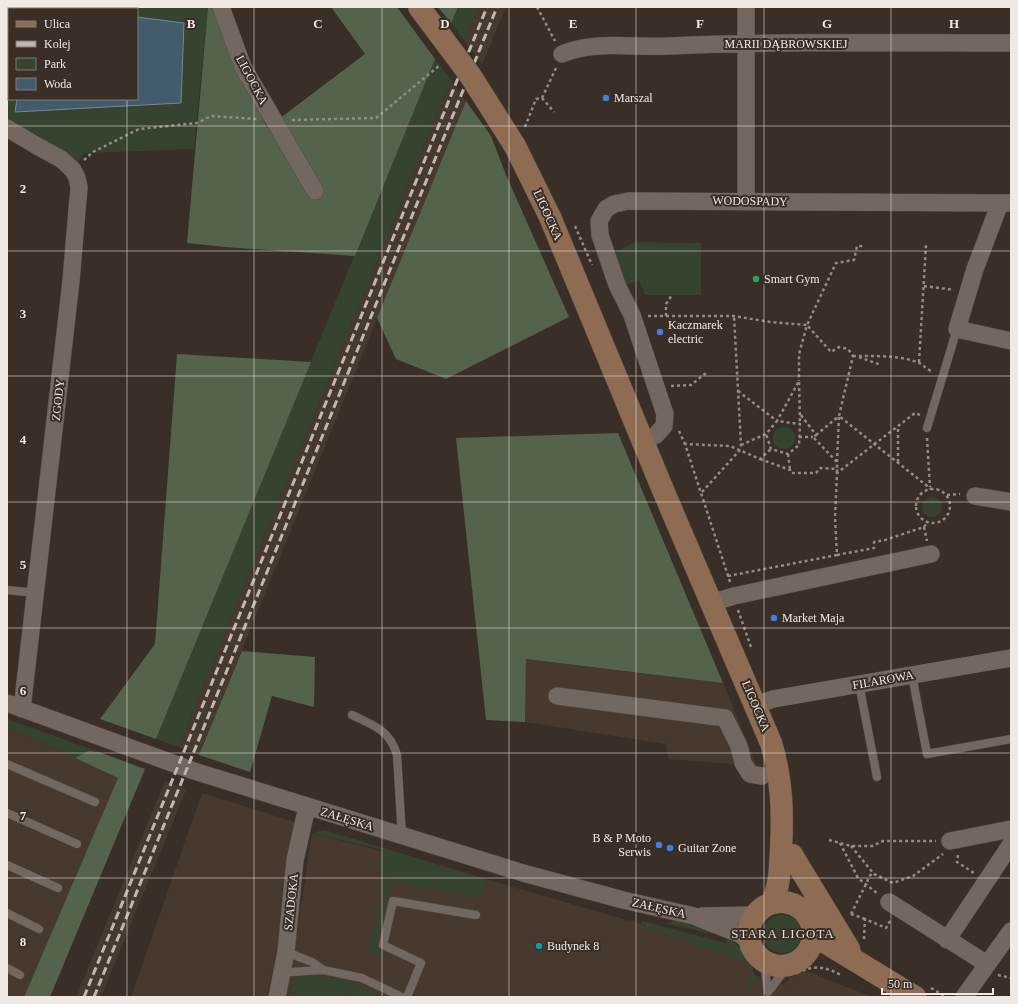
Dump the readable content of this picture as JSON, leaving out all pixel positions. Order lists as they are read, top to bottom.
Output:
{
  "streets": {
    "street": [
      "MARII DĄBROWSKIEJ",
      "LIGOCKA",
      "WODOSPADY",
      "ZGODY",
      "FILAROWA",
      "ZAŁĘSKA",
      "SZADOKA"
    ]
  },
  "crossings": [
    ["LIGOCKA", "FILAROWA"],
    ["LIGOCKA", "ZAŁĘSKA"],
    ["ZGODY", "ZAŁĘSKA"],
    ["ZAŁĘSKA", "SZADOKA"]
  ],
  "districts": ["STARA LIGOTA"],
  "places": [
    "Marszal",
    "Smart Gym",
    "Kaczmarek electric",
    "Market Maja",
    "B & P Moto Serwis",
    "Guitar Zone",
    "Budynek 8"
  ],
  "legend": [
    "Ulica",
    "Kolej",
    "Park",
    "Woda"
  ],
  "scale_bar": "50 m",
  "grid": {
    "columns": [
      "B",
      "C",
      "D",
      "E",
      "F",
      "G",
      "H"
    ],
    "rows": [
      "2",
      "3",
      "4",
      "5",
      "6",
      "7",
      "8"
    ]
  }
}
